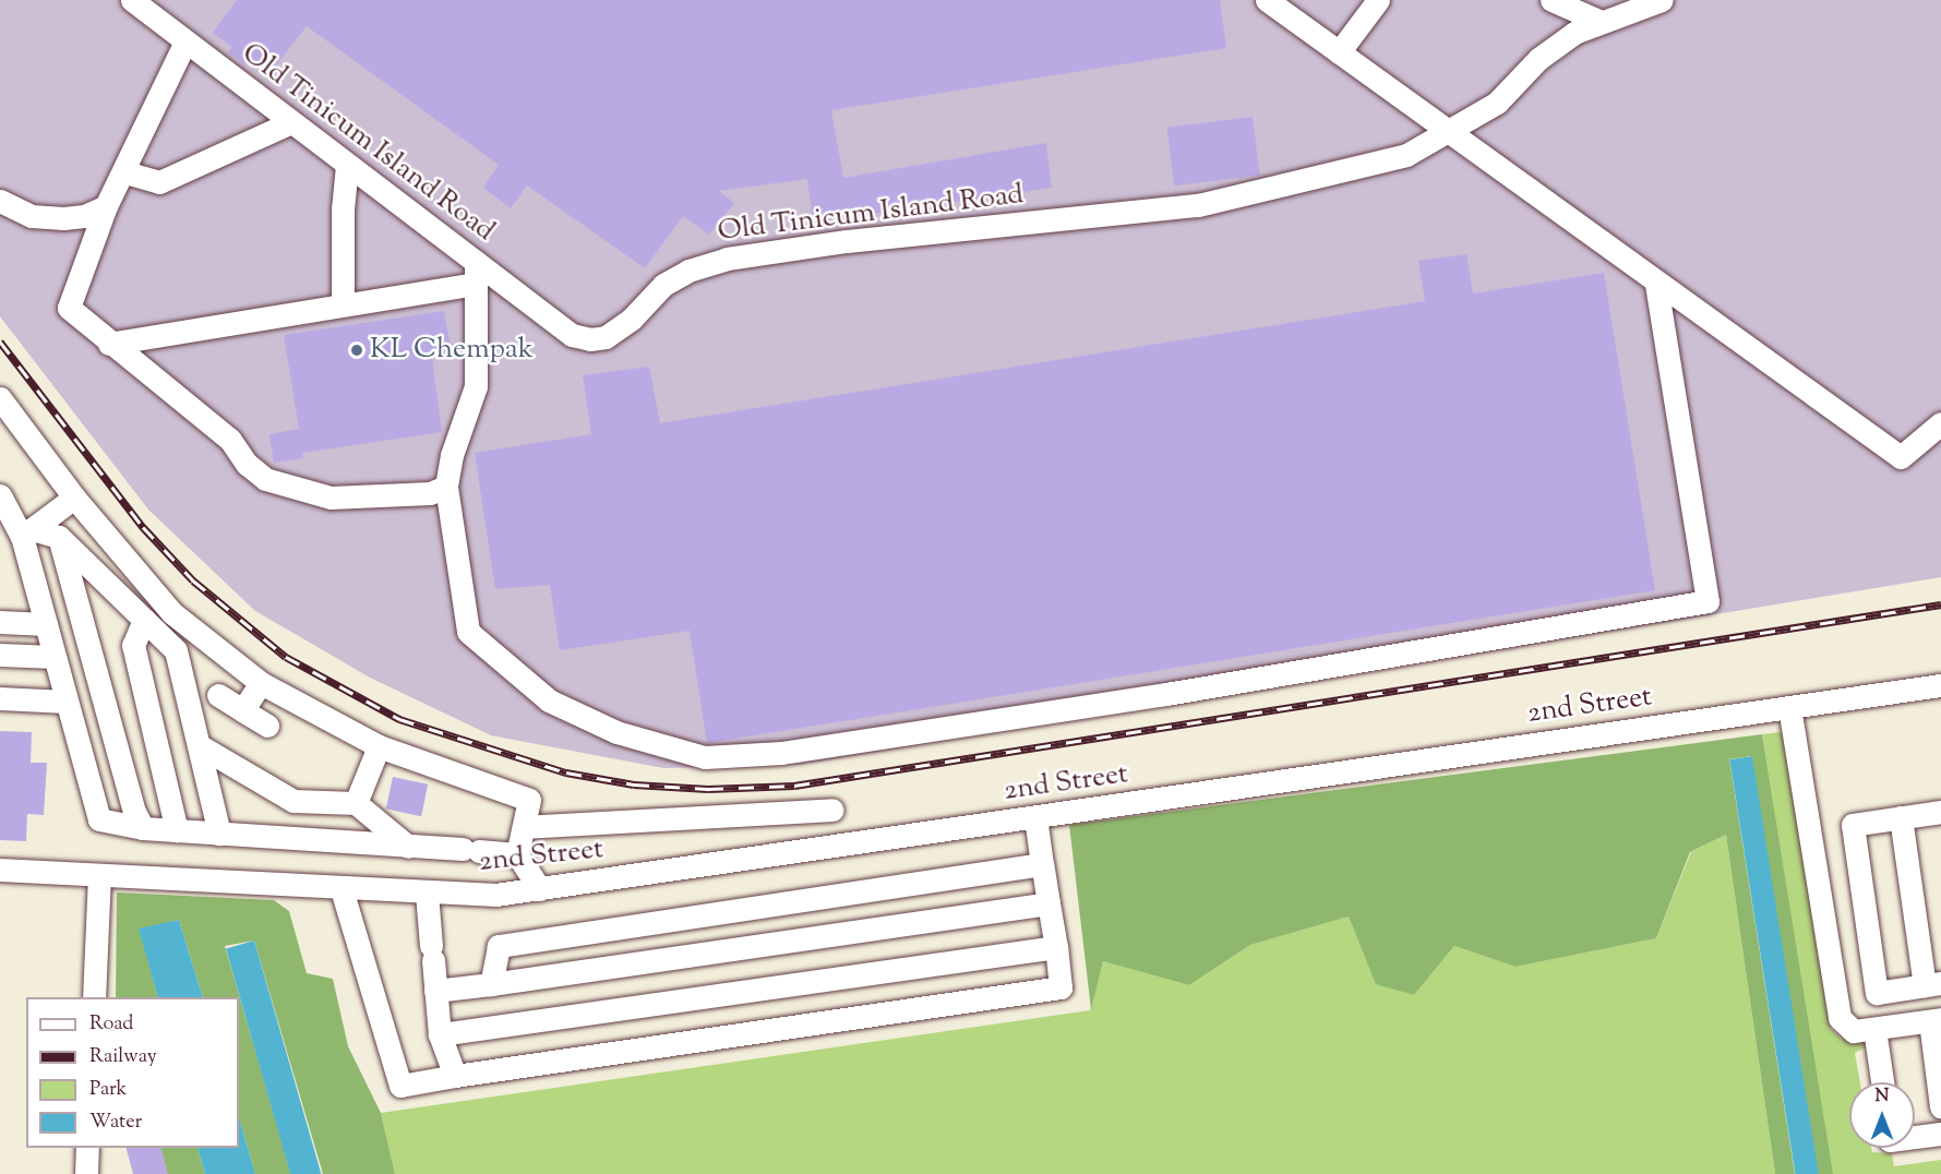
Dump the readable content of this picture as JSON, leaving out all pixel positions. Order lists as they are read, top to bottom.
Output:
{
  "streets": {
    "street": ["Old Tinicum Island Road", "2nd Street"]
  },
  "places": ["KL Chempak"],
  "legend": [
    "Road",
    "Railway",
    "Park",
    "Water"
  ],
  "north": "top"
}
